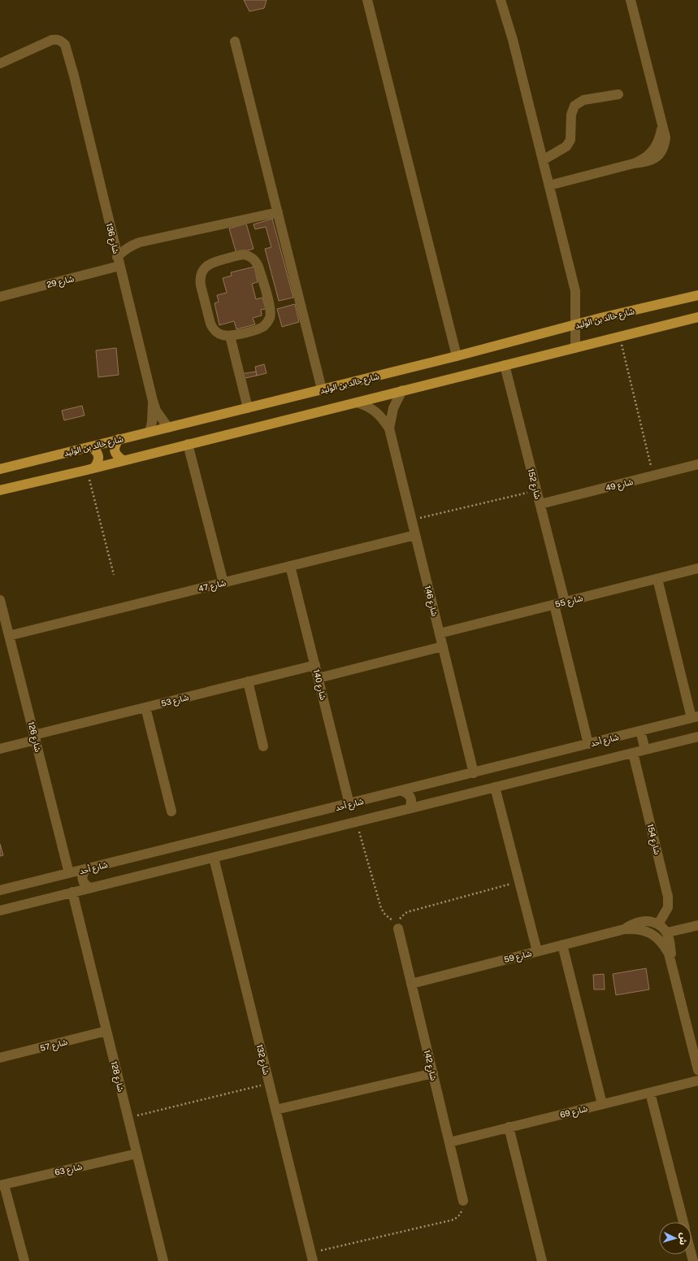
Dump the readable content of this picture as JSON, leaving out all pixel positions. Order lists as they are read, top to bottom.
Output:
{
  "streets": {
    "main road": ["شارع خالد بن الوليد"],
    "street": [
      "شارع 136",
      "شارع 29",
      "شارع 152",
      "شارع 49",
      "شارع 47",
      "شارع 146",
      "شارع 55",
      "شارع 140",
      "شارع 53",
      "شارع 126",
      "شارع أحد",
      "شارع 154",
      "شارع 59",
      "شارع 57",
      "شارع 132",
      "شارع 142",
      "شارع 128",
      "شارع 69",
      "شارع 63"
    ]
  },
  "crossings": [
    ["شارع 136", "شارع 29"],
    ["شارع 136", "شارع خالد بن الوليد"],
    ["شارع 152", "شارع 49"],
    ["شارع 152", "شارع 55"],
    ["شارع 47", "شارع 146"],
    ["شارع 47", "شارع 140"],
    ["شارع 47", "شارع 126"],
    ["شارع 146", "شارع 55"],
    ["شارع 146", "شارع أحد"],
    ["شارع 140", "شارع 53"],
    ["شارع 140", "شارع أحد"],
    ["شارع 53", "شارع 126"],
    ["شارع 126", "شارع أحد"],
    ["شارع 154", "شارع 59"],
    ["شارع 59", "شارع 142"],
    ["شارع 57", "شارع 128"],
    ["شارع 142", "شارع 69"],
    ["شارع 128", "شارع 63"]
  ],
  "north": "right"
}
